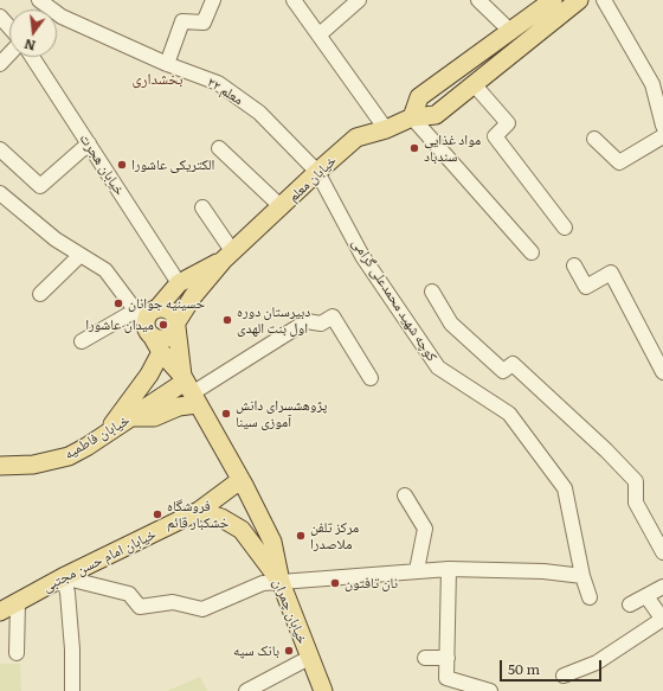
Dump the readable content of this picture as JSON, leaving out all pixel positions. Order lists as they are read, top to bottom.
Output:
{
  "streets": {
    "main road": [
      "خیابان معلم",
      "خیابان فاطمیه",
      "خیابان امام حسن مجتبی",
      "خیابان چمران"
    ],
    "street": ["معلم ۲۲", "خیابان هجرت", "کوچه شهید محمدعلی گرامی"]
  },
  "crossings": [
    ["معلم ۲۲", "خیابان معلم"],
    ["معلم ۲۲", "کوچه شهید محمدعلی گرامی"],
    ["خیابان هجرت", "خیابان معلم"],
    ["خیابان معلم", "کوچه شهید محمدعلی گرامی"],
    ["خیابان امام حسن مجتبی", "خیابان چمران"]
  ],
  "districts": ["بخشداری"],
  "places": [
    "مواد غذایی سندباد",
    "الکتریکی عاشورا",
    "حسینیه جوانان",
    "دبیرستان دوره اول بنت الهدی",
    "میدان عاشورا",
    "پژوهشسرای دانش آموزی سینا",
    "فروشگاه خشکبار قائم",
    "مرکز تلفن ملاصدرا",
    "نان تافتون",
    "بانک سپه"
  ],
  "scale_bar": "50 m",
  "north": "bottom"
}
